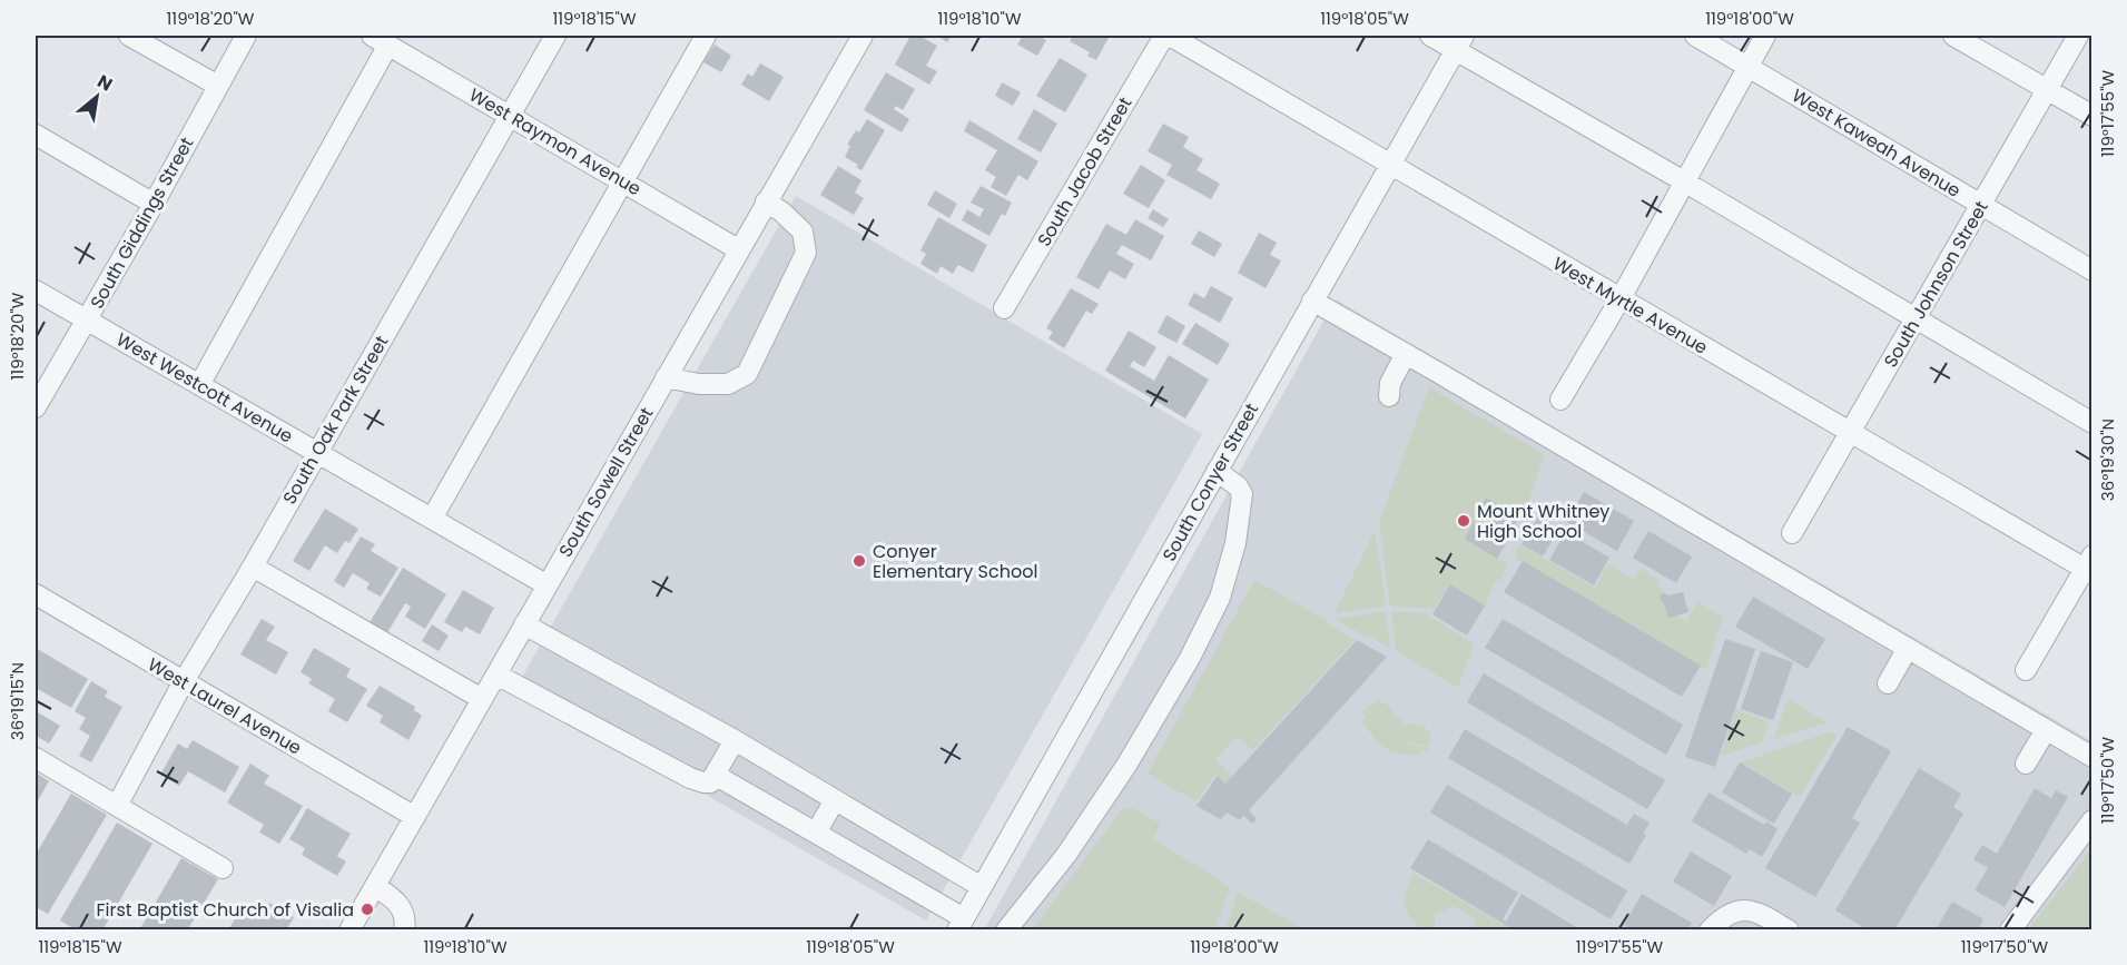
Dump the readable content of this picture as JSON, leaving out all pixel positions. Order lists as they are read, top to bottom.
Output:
{
  "streets": {
    "street": [
      "West Raymon Avenue",
      "West Kaweah Avenue",
      "South Jacob Street",
      "South Giddings Street",
      "South Johnson Street",
      "West Myrtle Avenue",
      "West Westcott Avenue",
      "South Oak Park Street",
      "South Sowell Street",
      "South Conyer Street",
      "West Laurel Avenue"
    ]
  },
  "crossings": [
    ["West Raymon Avenue", "South Oak Park Street"],
    ["West Raymon Avenue", "South Sowell Street"],
    ["West Kaweah Avenue", "South Johnson Street"],
    ["South Jacob Street", "West Myrtle Avenue"],
    ["South Giddings Street", "West Westcott Avenue"],
    ["South Johnson Street", "West Myrtle Avenue"],
    ["West Myrtle Avenue", "South Conyer Street"],
    ["West Westcott Avenue", "South Oak Park Street"],
    ["West Westcott Avenue", "South Sowell Street"],
    ["South Oak Park Street", "West Laurel Avenue"],
    ["South Sowell Street", "West Laurel Avenue"]
  ],
  "places": ["Mount Whitney High School", "Conyer Elementary School", "First Baptist Church of Visalia"],
  "north": "top right",
  "coordinates": [
    "119°18'20\"W",
    "119°18'15\"W",
    "119°18'10\"W",
    "119°18'05\"W",
    "119°18'00\"W",
    "119°17'55\"W",
    "36°19'30\"N",
    "36°19'15\"N",
    "119°17'50\"W"
  ]
}
